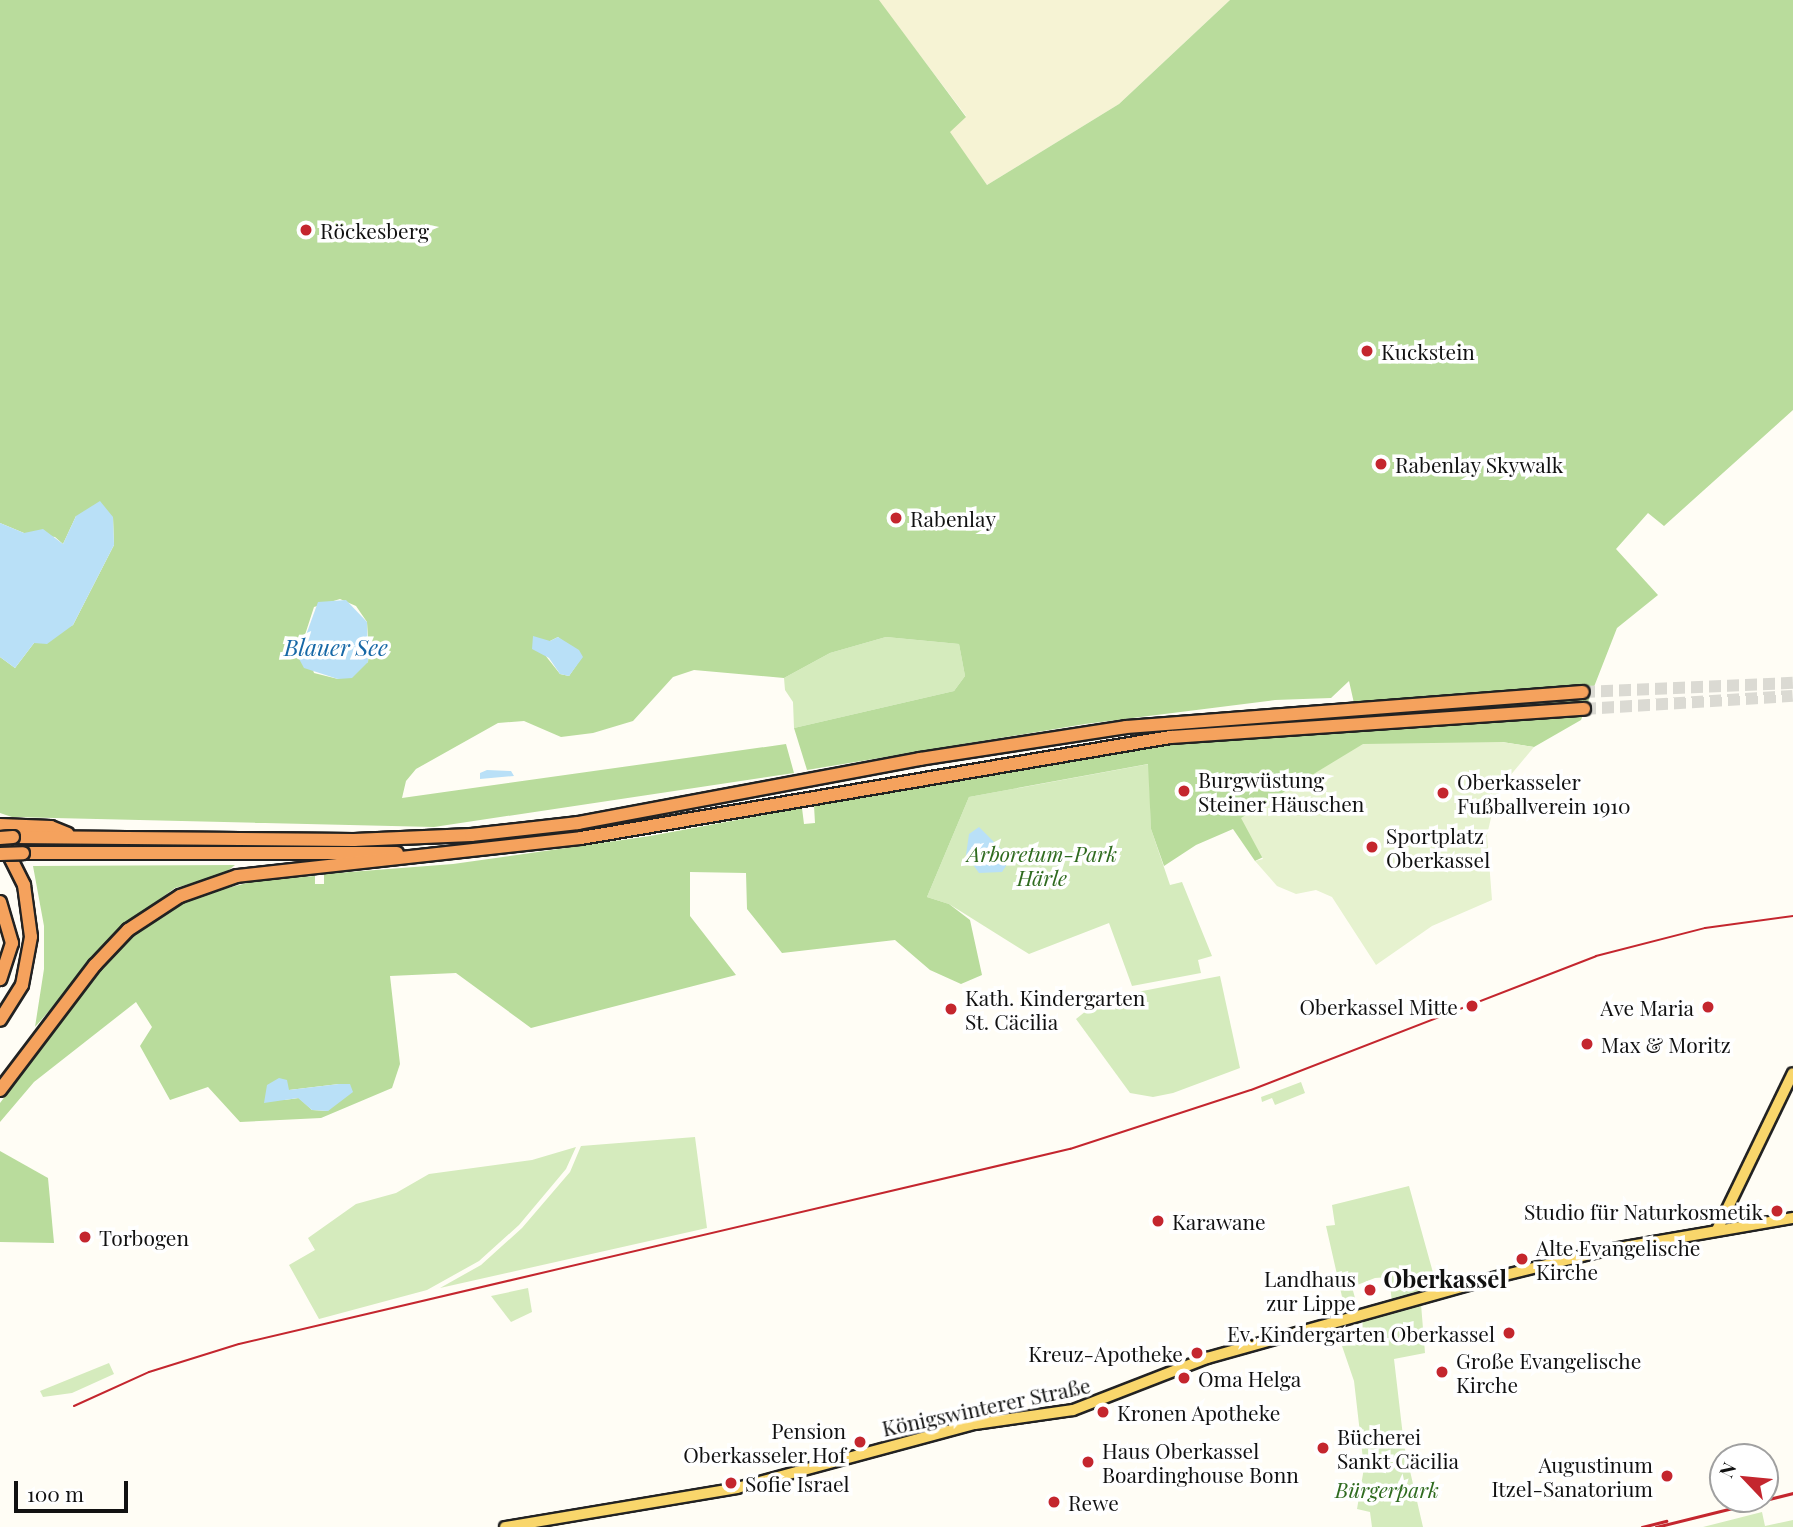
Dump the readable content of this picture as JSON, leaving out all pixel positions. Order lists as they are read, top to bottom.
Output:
{
  "streets": {
    "main road": ["Königswinterer Straße"]
  },
  "districts": ["Oberkassel"],
  "water": ["Blauer See"],
  "parks": ["Arboretum-Park Härle", "Bürgerpark"],
  "places": [
    "Röckesberg",
    "Kuckstein",
    "Rabenlay Skywalk",
    "Rabenlay",
    "Burgwüstung Steiner Häuschen",
    "Oberkasseler Fußballverein 1910",
    "Sportplatz Oberkassel",
    "Oberkassel Mitte",
    "Ave Maria",
    "Kath. Kindergarten St. Cäcilia",
    "Max & Moritz",
    "Studio für Naturkosmetik",
    "Karawane",
    "Torbogen",
    "Alte Evangelische Kirche",
    "Landhaus zur Lippe",
    "Ev. Kindergarten Oberkassel",
    "Kreuz-Apotheke",
    "Große Evangelische Kirche",
    "Oma Helga",
    "Kronen Apotheke",
    "Pension Oberkasseler Hof",
    "Bücherei Sankt Cäcilia",
    "Haus Oberkassel Boardinghouse Bonn",
    "Augustinum Itzel-Sanatorium",
    "Sofie Israel",
    "Rewe"
  ],
  "scale_bar": "100 m",
  "north": "top left"
}
